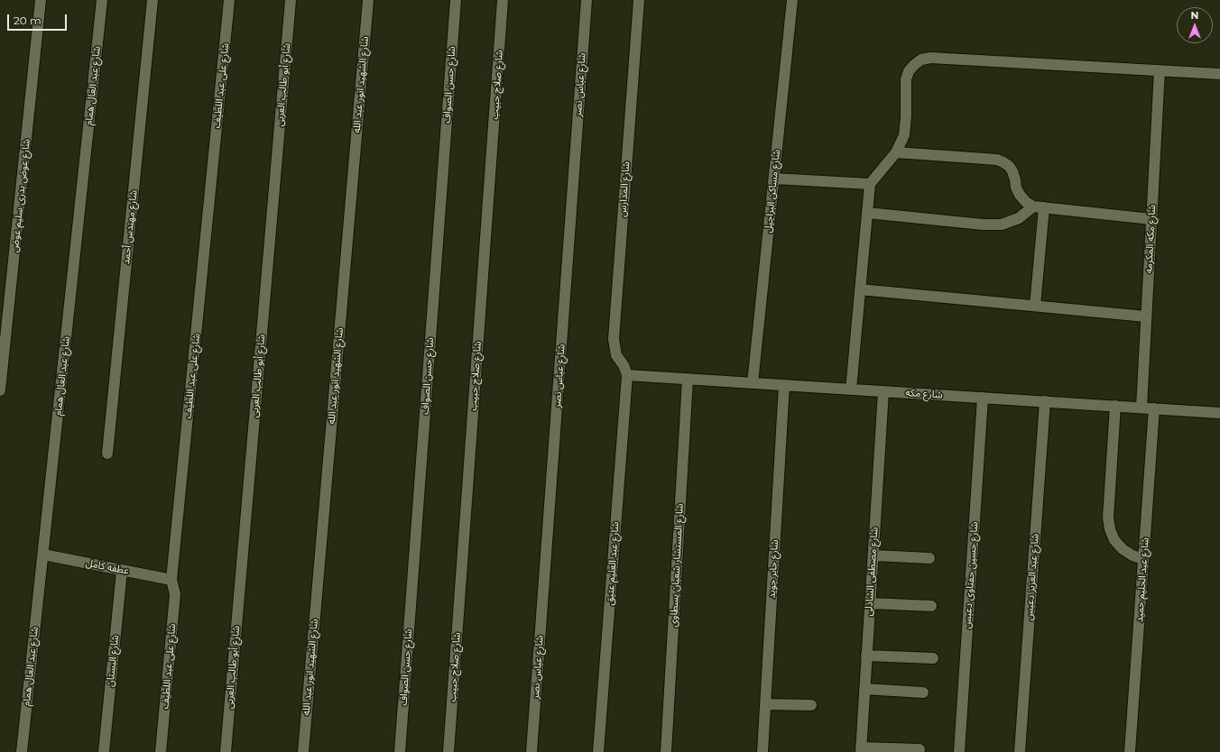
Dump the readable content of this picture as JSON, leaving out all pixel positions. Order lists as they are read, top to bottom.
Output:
{
  "streets": {
    "street": [
      "شارع أبو طالب العربى",
      "شارع الشهيد انور عبد الله",
      "شارع حسن الصواف",
      "شارع صلاح حبيب",
      "شارع عباس نصر",
      "شارع عبد العال همام",
      "شارع على عبد اللطيف",
      "شارع المدارس",
      "شارع مساكن البراجيل",
      "شارع عوض بدرى سليم عوض",
      "شارع مهندس أحمد",
      "شارع مكه المكرمه",
      "شارع مكه",
      "شارع عبد العليم عتيق",
      "شارع المستشار شعبان بسطاوى",
      "عطفه كامل",
      "شارع جابر جويد",
      "شارع مصطفى الشاذلى",
      "شارع حسين حفناوى دعبس",
      "شارع عبد العزيز دعبس",
      "شارع عبد الحليم حميد",
      "شارع البستان"
    ]
  },
  "crossings": [
    ["شارع عبد العال همام", "عطفه كامل"],
    ["شارع على عبد اللطيف", "عطفه كامل"],
    ["شارع المدارس", "شارع مكه"],
    ["شارع المدارس", "شارع عبد العليم عتيق"],
    ["شارع مساكن البراجيل", "شارع مكه"],
    ["شارع مكه المكرمه", "شارع مكه"],
    ["شارع مكه", "شارع عبد العليم عتيق"],
    ["شارع مكه", "شارع المستشار شعبان بسطاوى"],
    ["شارع مكه", "شارع جابر جويد"],
    ["شارع مكه", "شارع مصطفى الشاذلى"],
    ["شارع مكه", "شارع حسين حفناوى دعبس"],
    ["شارع مكه", "شارع عبد العزيز دعبس"],
    ["شارع مكه", "شارع عبد الحليم حميد"],
    ["عطفه كامل", "شارع البستان"]
  ],
  "scale_bar": "20 m",
  "north": "top"
}
